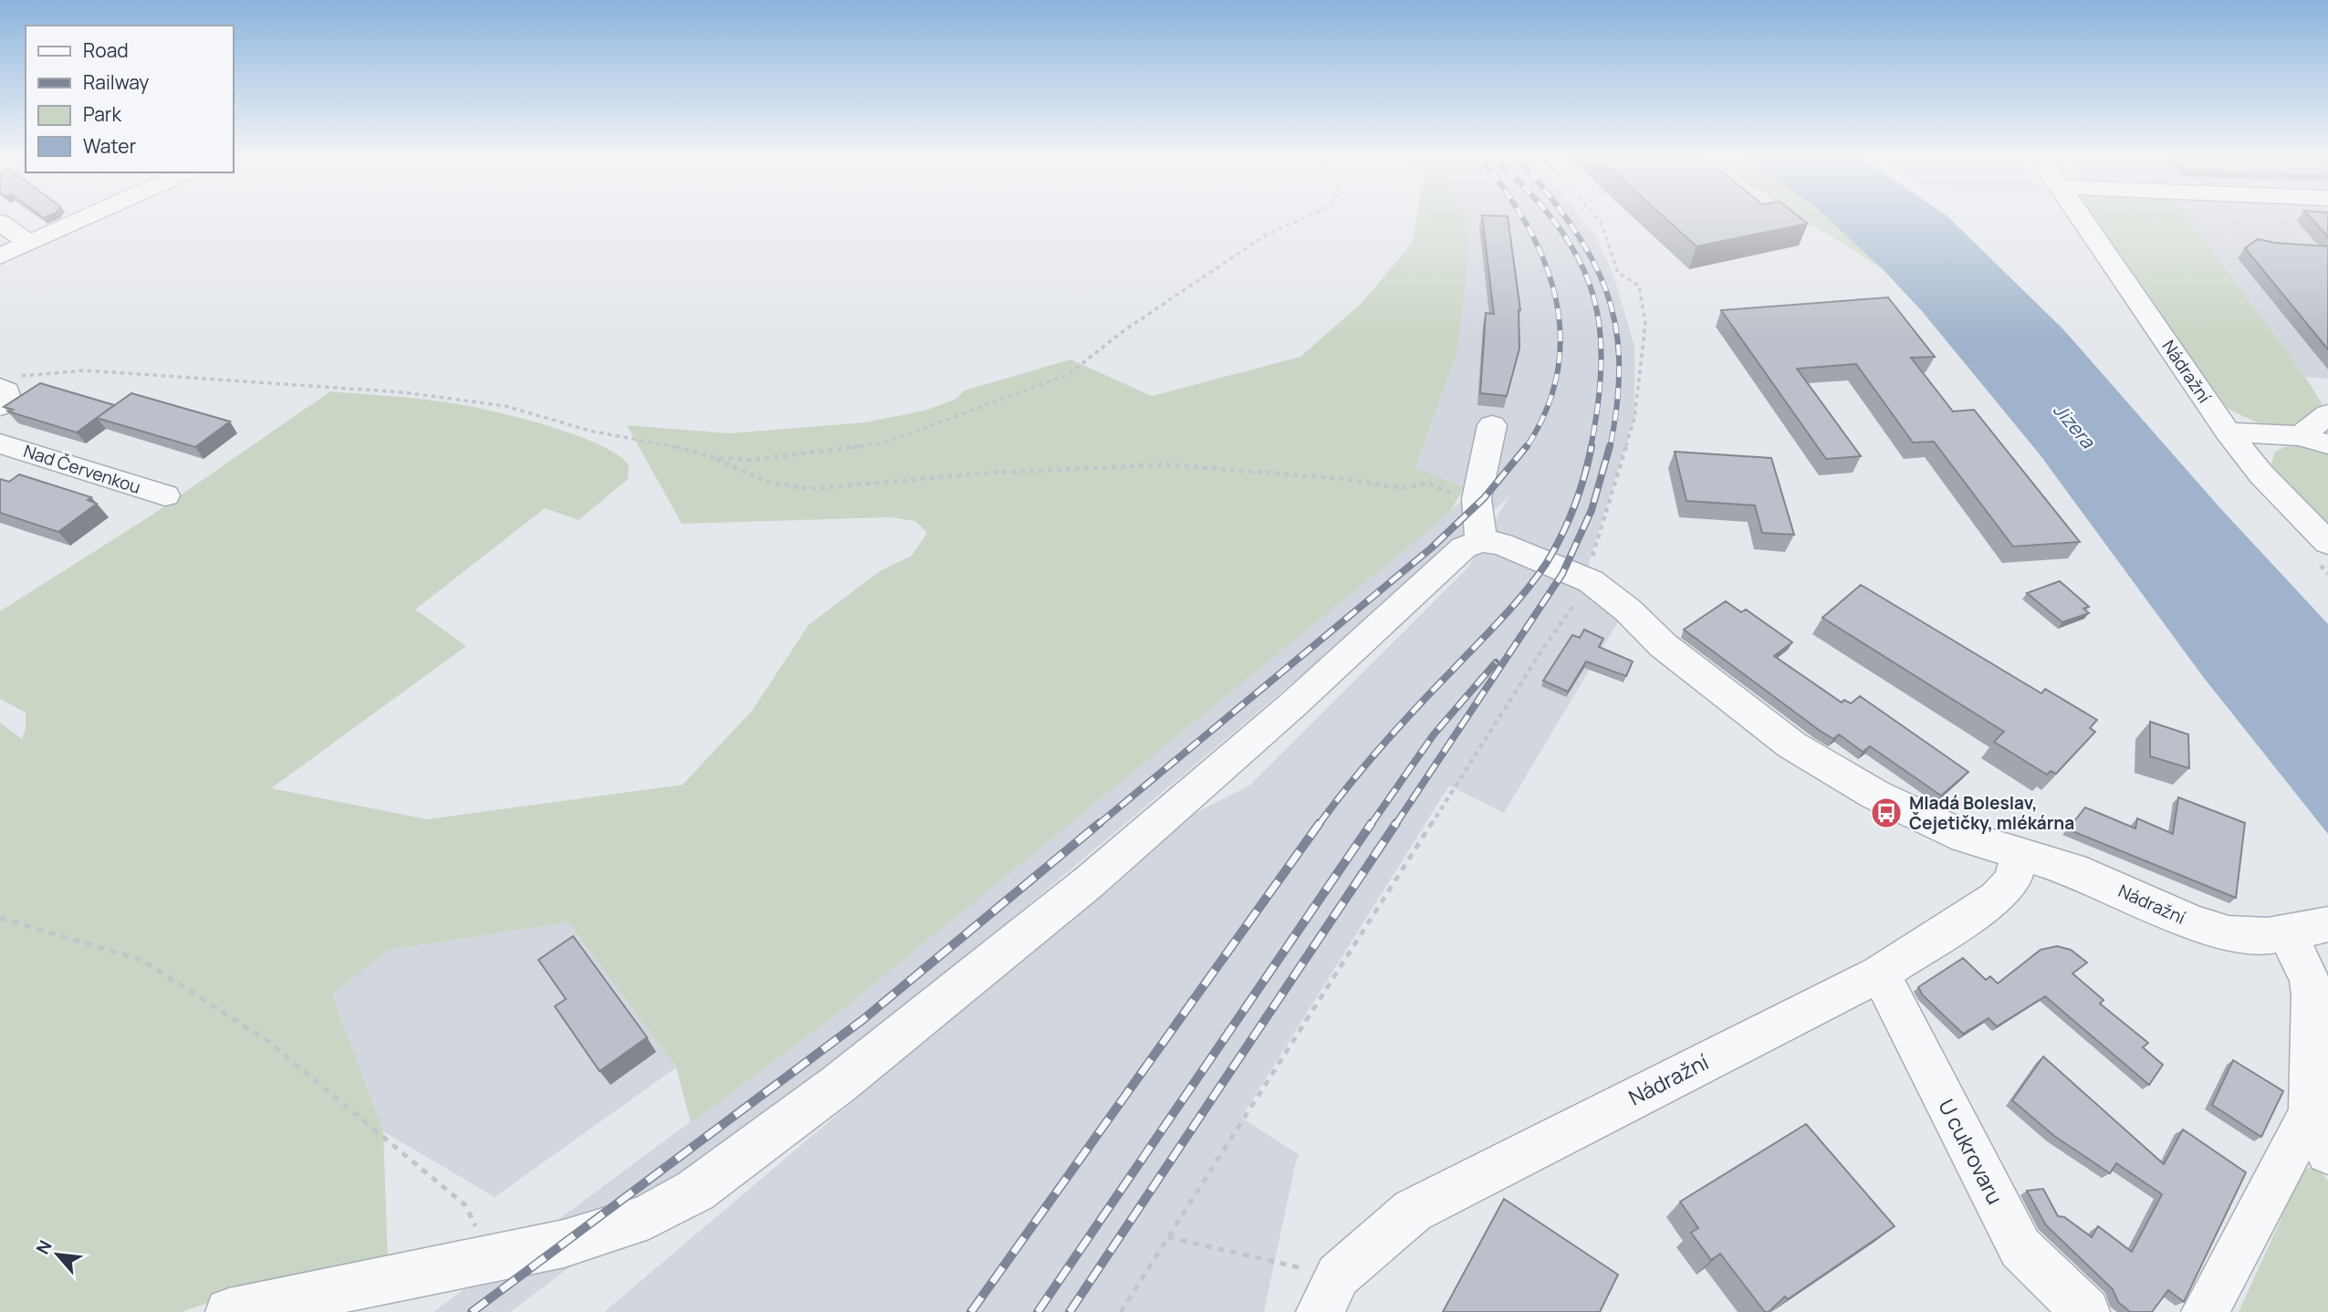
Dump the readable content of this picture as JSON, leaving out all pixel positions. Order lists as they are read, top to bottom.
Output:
{
  "streets": {
    "street": ["Nádražní", "Nad Červenkou", "U cukrovaru"]
  },
  "crossings": [
    ["Nádražní", "U cukrovaru"]
  ],
  "water": ["Jizera"],
  "places": {
    "bus stop": ["Mladá Boleslav, Čejetičky, mlékárna"]
  },
  "legend": [
    "Road",
    "Railway",
    "Park",
    "Water"
  ],
  "north": "top left"
}
